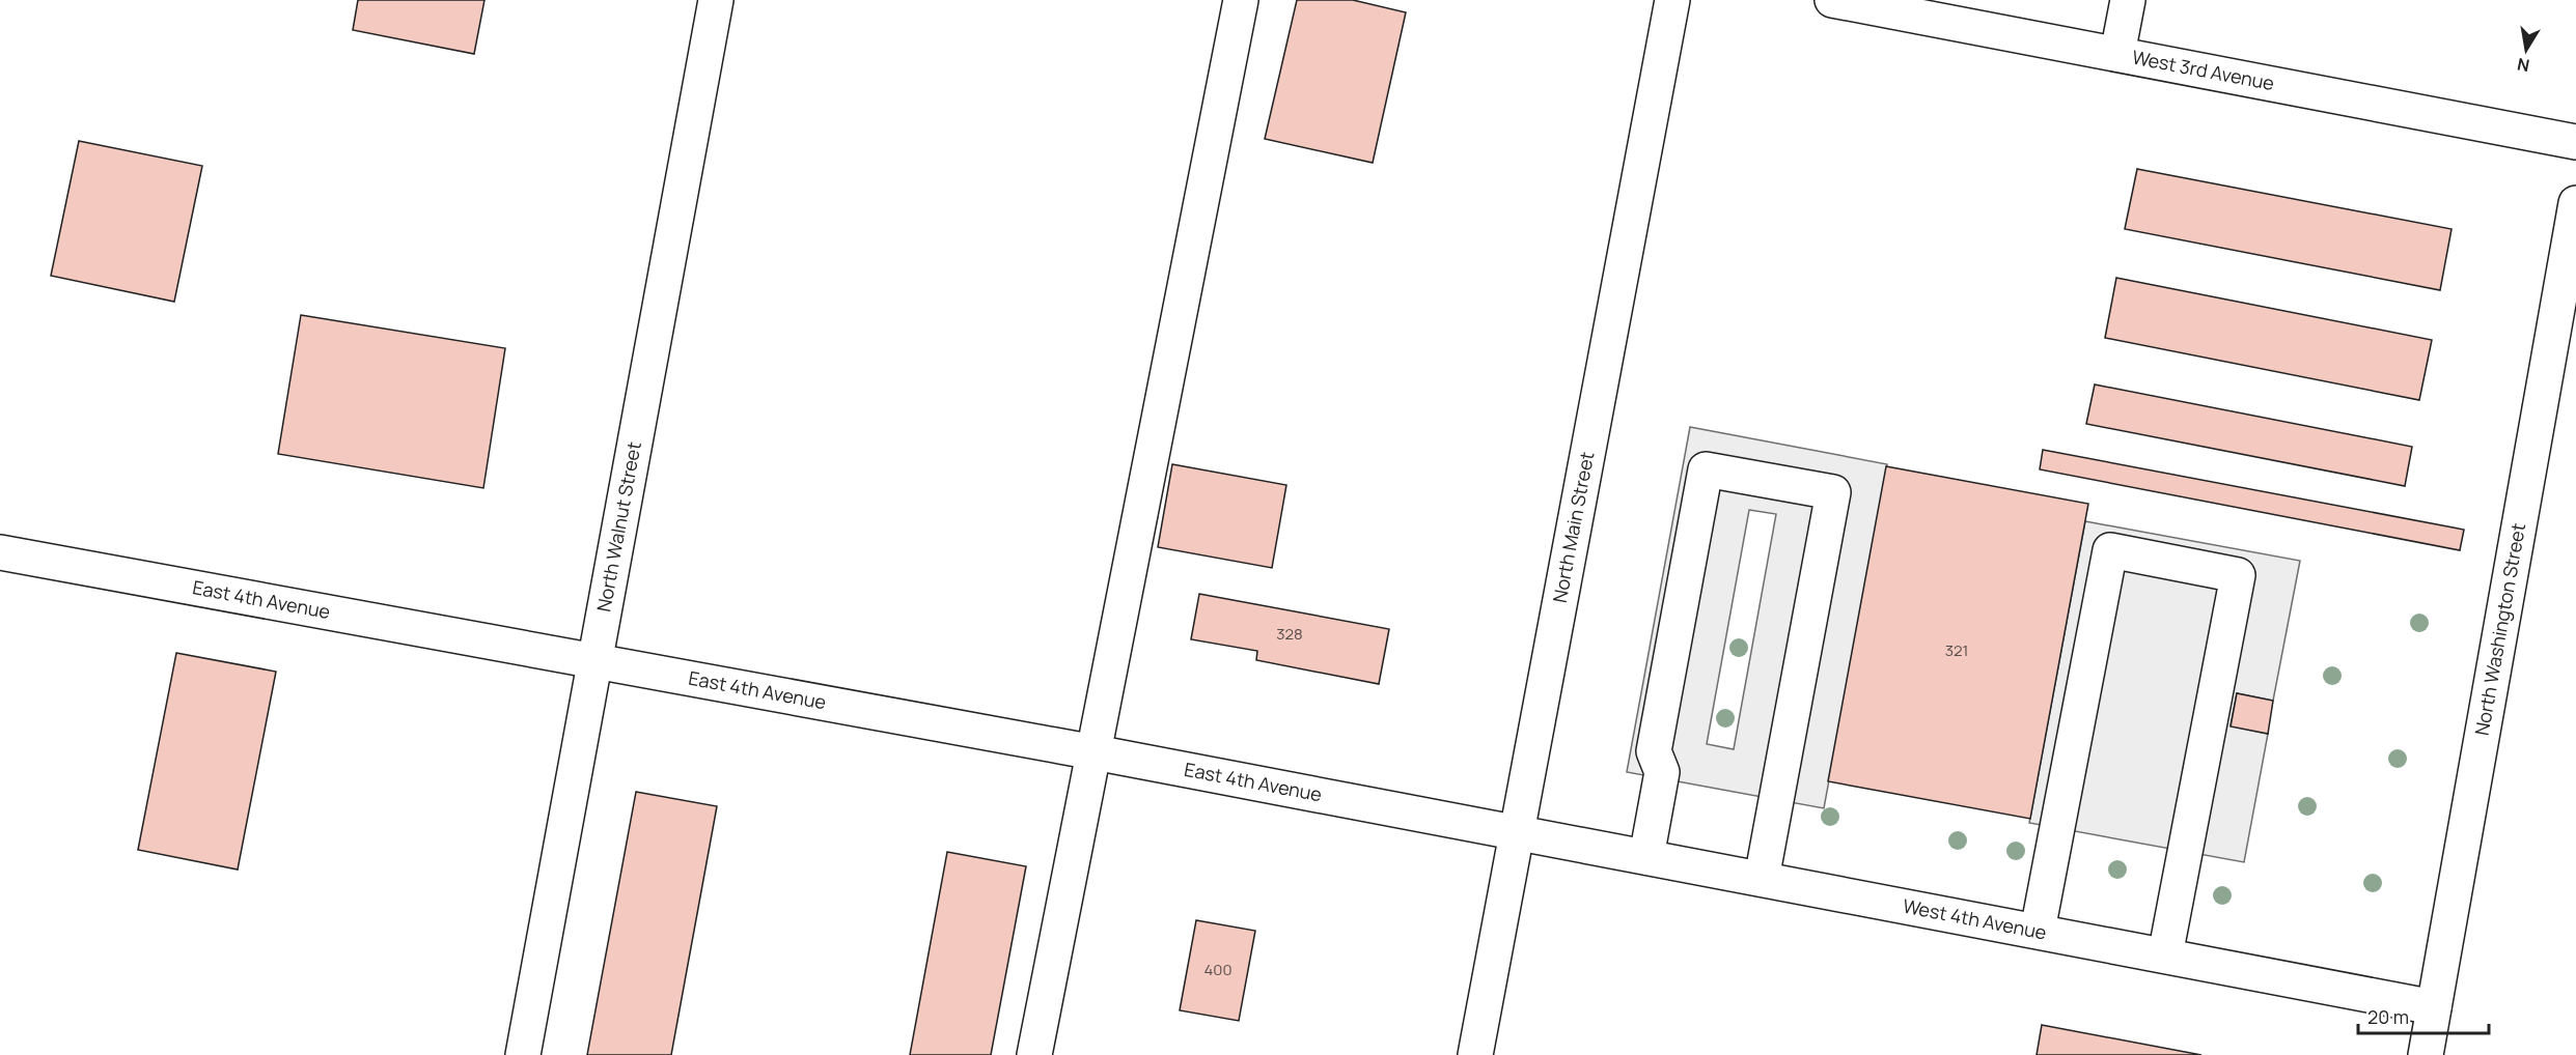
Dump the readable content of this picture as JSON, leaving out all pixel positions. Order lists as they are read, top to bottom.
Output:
{
  "streets": {
    "street": [
      "West 3rd Avenue",
      "North Walnut Street",
      "North Main Street",
      "East 4th Avenue",
      "North Washington Street",
      "West 4th Avenue"
    ]
  },
  "crossings": [
    ["North Walnut Street", "East 4th Avenue"],
    ["North Main Street", "East 4th Avenue"],
    ["North Main Street", "West 4th Avenue"],
    ["East 4th Avenue", "West 4th Avenue"],
    ["North Washington Street", "West 4th Avenue"]
  ],
  "house_numbers": ["328", "321", "400"],
  "scale_bar": "20 m",
  "north": "bottom"
}
